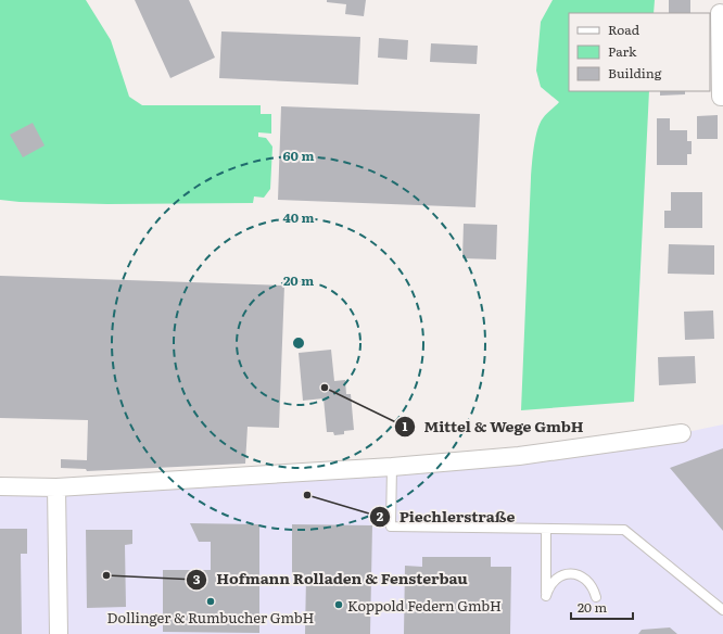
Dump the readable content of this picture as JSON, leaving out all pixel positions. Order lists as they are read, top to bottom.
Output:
{
  "places": [
    "Mittel & Wege GmbH",
    "Piechlerstraße",
    "Hofmann Rolladen & Fensterbau",
    "Dollinger & Rumbucher GmbH",
    "Koppold Federn GmbH"
  ],
  "legend": ["Road", "Park", "Building"],
  "scale_bar": "20 m",
  "rings": ["60 m", "40 m", "20 m"]
}
